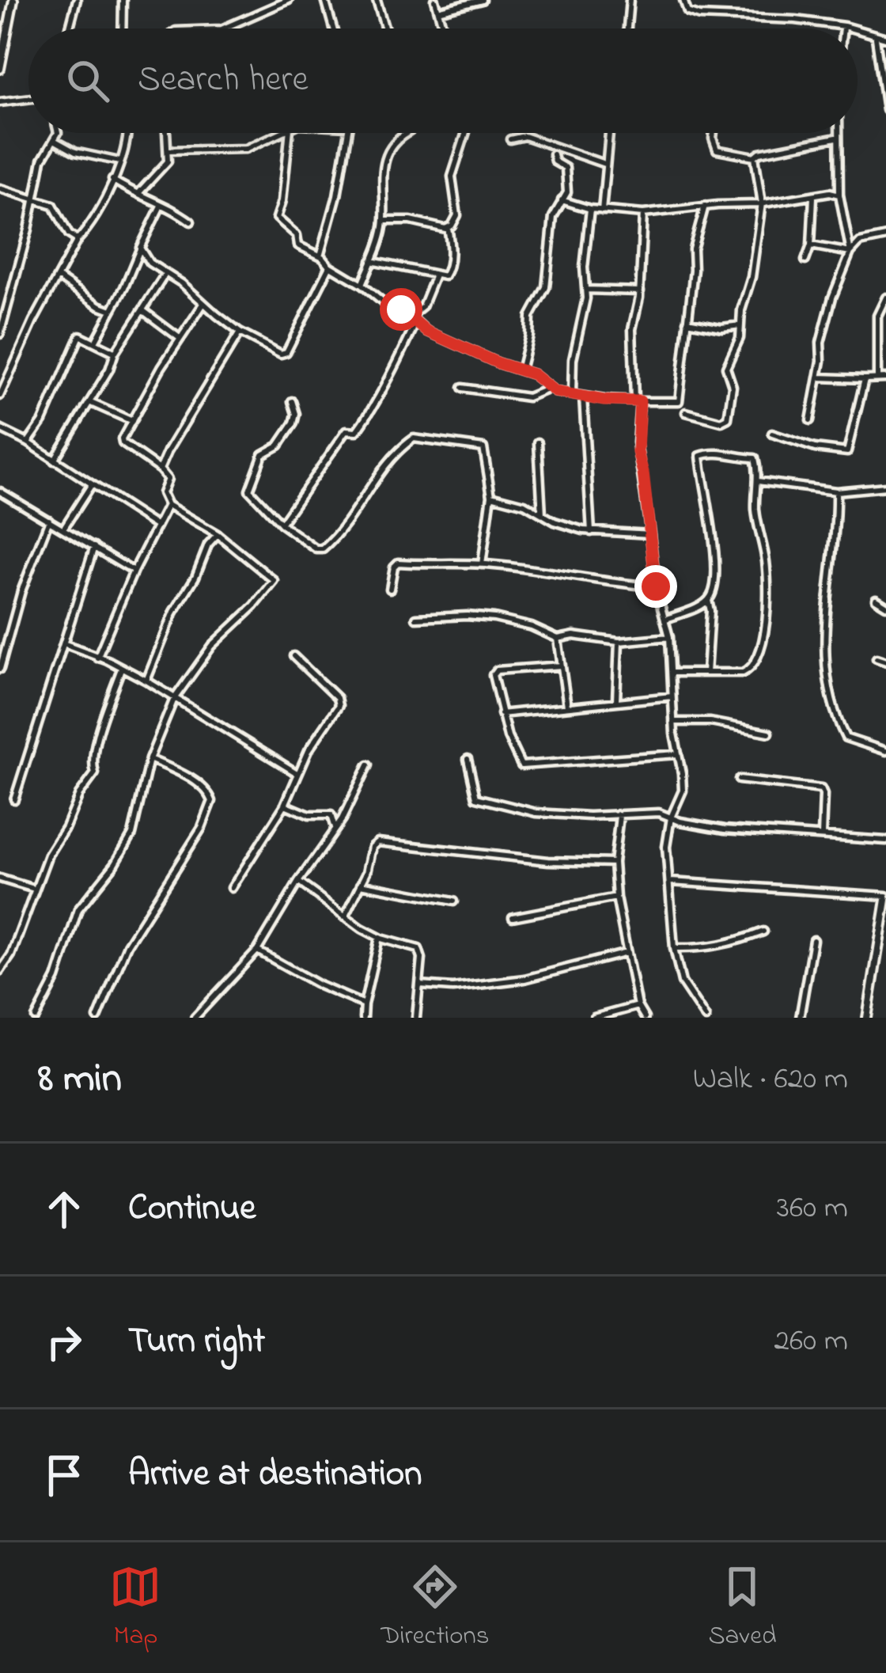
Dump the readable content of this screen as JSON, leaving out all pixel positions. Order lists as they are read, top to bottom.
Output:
{
  "page": {
    "search": "Search here",
    "heading": ["8 min", "Walk · 620 m"],
    "list": [
      ["Continue", "360 m"],
      ["Turn right", "260 m"],
      "Arrive at destination"
    ],
    "nav": ["Map", "Directions", "Saved"]
  }
}
